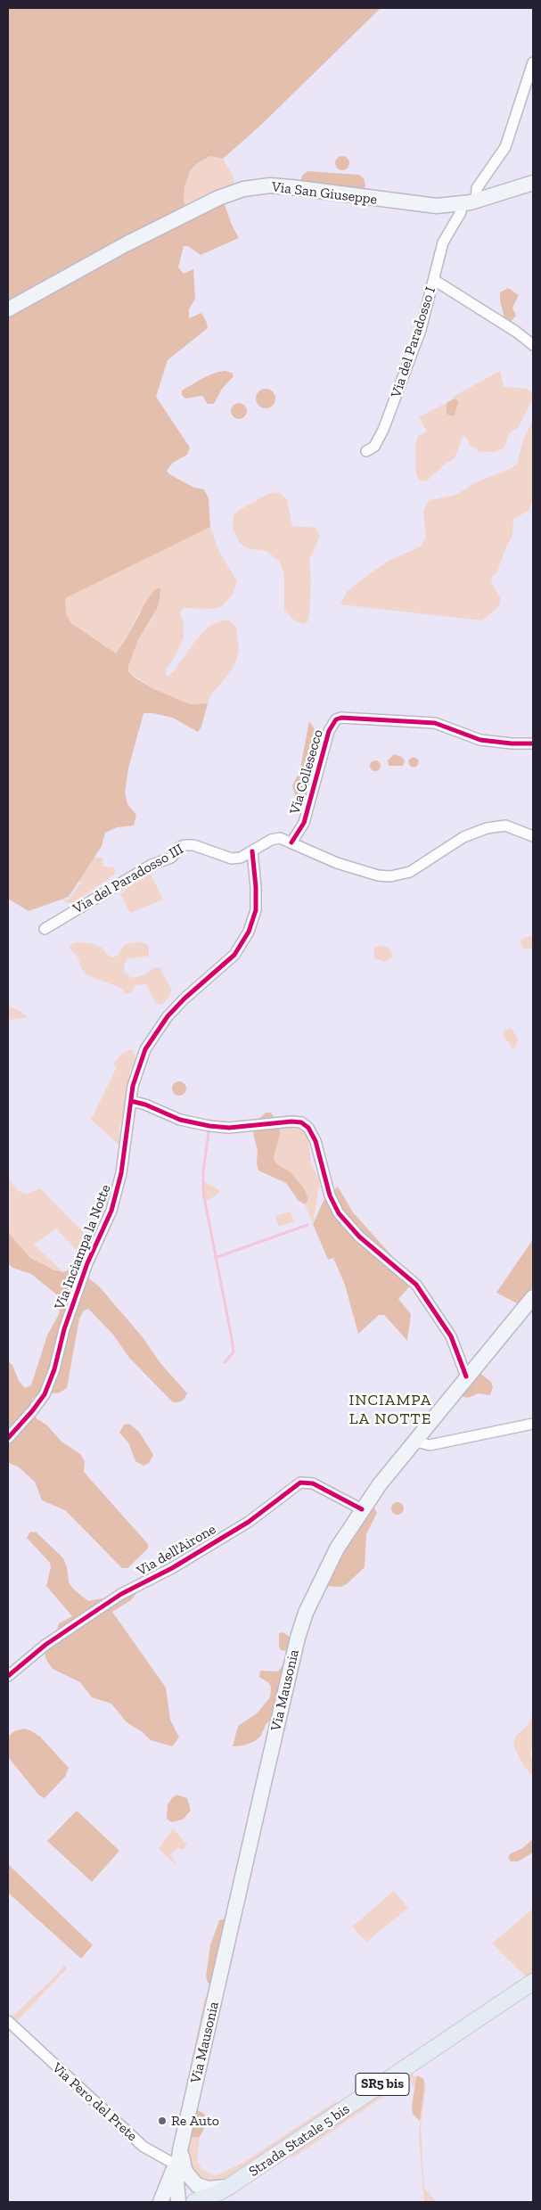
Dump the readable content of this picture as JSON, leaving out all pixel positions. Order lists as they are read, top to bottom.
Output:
{
  "streets": {
    "main road": [
      "Via San Giuseppe",
      "Via Mausonia",
      "SR5 bis",
      "Strada Statale 5 bis"
    ],
    "street": [
      "Via del Paradosso I",
      "Via Collesecco",
      "Via del Paradosso III",
      "Via Inciampa la Notte",
      "Via dell'Airone",
      "Via Pero del Prete"
    ]
  },
  "crossings": [
    ["Via San Giuseppe", "Via del Paradosso I"],
    ["Via Collesecco", "Via del Paradosso III"],
    ["Via del Paradosso III", "Via Inciampa la Notte"],
    ["Via dell'Airone", "Via Mausonia"],
    ["Via Mausonia", "Via Pero del Prete"]
  ],
  "districts": ["INCIAMPA LA NOTTE"],
  "places": ["Re Auto"]
}
